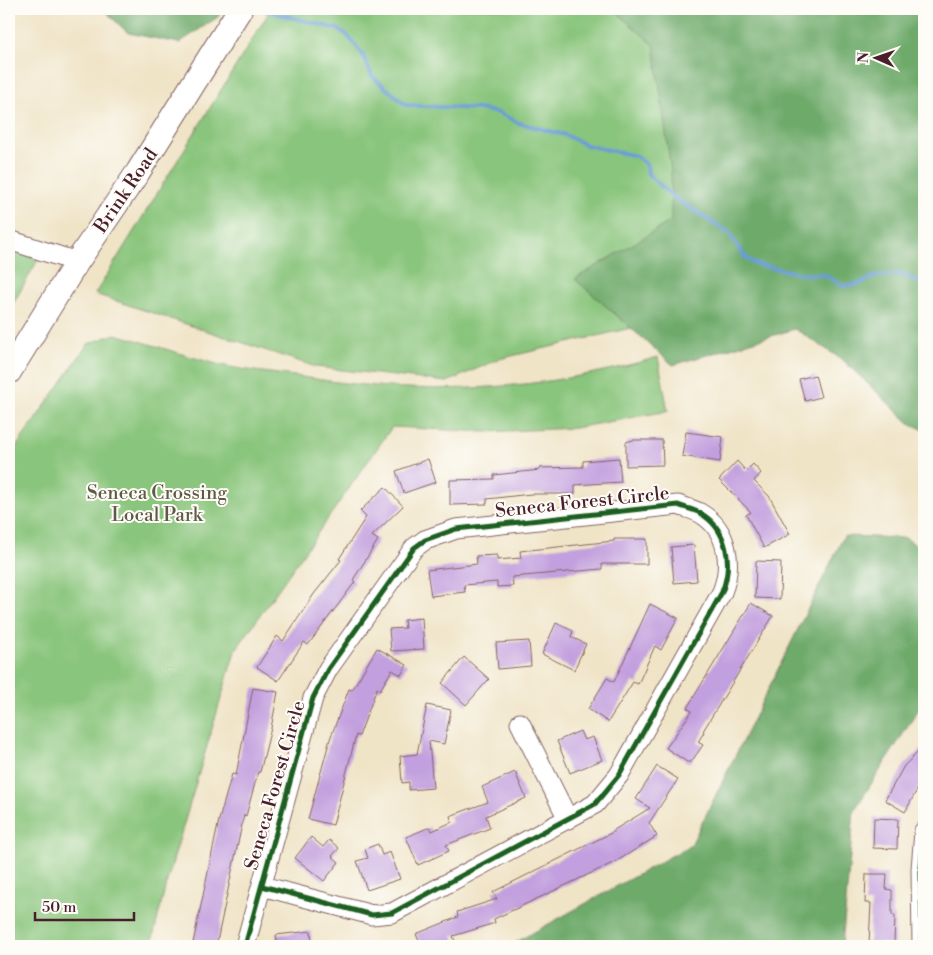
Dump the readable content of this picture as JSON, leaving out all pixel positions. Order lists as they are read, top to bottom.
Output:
{
  "streets": {
    "main road": ["Brink Road"],
    "street": ["Seneca Forest Circle"]
  },
  "parks": ["Seneca Crossing Local Park"],
  "scale_bar": "50 m",
  "north": "left"
}
